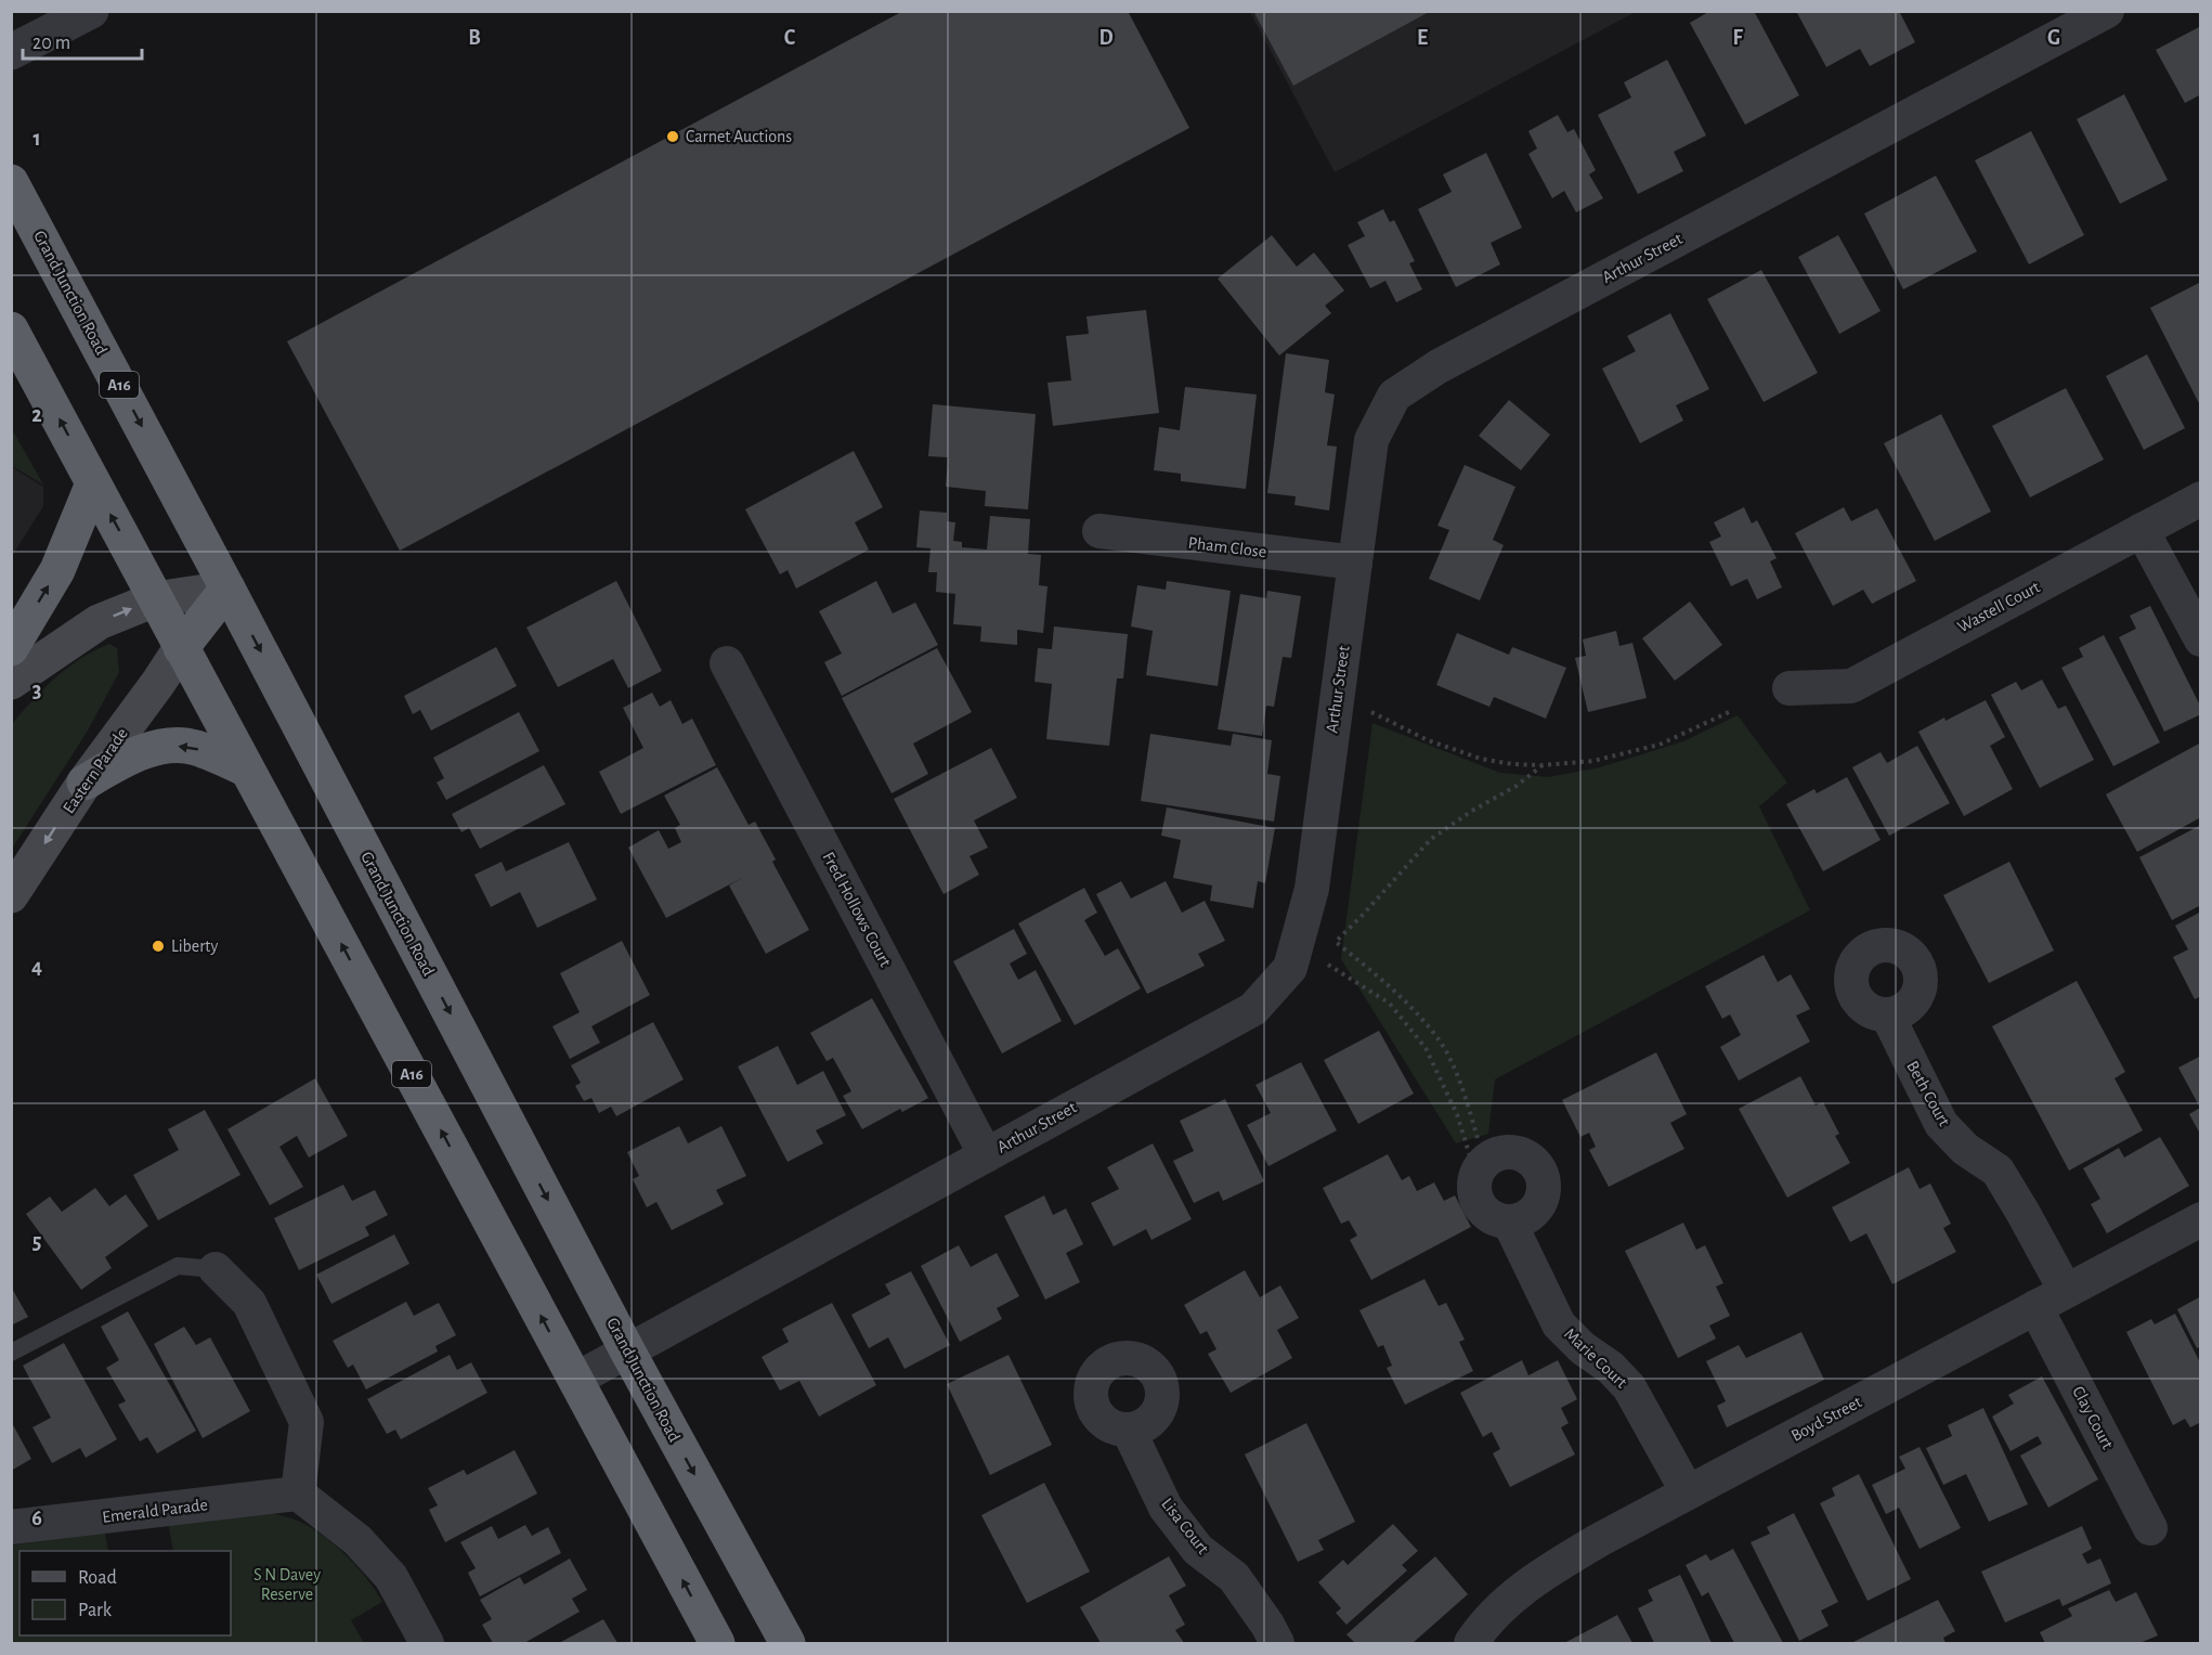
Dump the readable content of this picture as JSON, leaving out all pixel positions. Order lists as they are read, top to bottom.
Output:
{
  "streets": {
    "highway": ["Grand Junction Road", "A16"],
    "main road": ["Eastern Parade"],
    "street": [
      "Arthur Street",
      "Pham Close",
      "Wastell Court",
      "Fred Hollows Court",
      "Beth Court",
      "Marie Court",
      "Clay Court",
      "Boyd Street",
      "Emerald Parade",
      "Lisa Court"
    ]
  },
  "crossings": [
    ["Arthur Street", "Grand Junction Road"],
    ["Arthur Street", "A16"],
    ["Arthur Street", "Pham Close"],
    ["Arthur Street", "Fred Hollows Court"],
    ["A16", "Eastern Parade"],
    ["Beth Court", "Boyd Street"],
    ["Marie Court", "Boyd Street"],
    ["Clay Court", "Boyd Street"]
  ],
  "one_way": ["Eastern Parade"],
  "parks": ["S N Davey Reserve"],
  "places": ["Carnet Auctions", "Liberty"],
  "legend": ["Road", "Park"],
  "scale_bar": "20 m",
  "grid": {
    "columns": [
      "B",
      "C",
      "D",
      "E",
      "F",
      "G"
    ],
    "rows": [
      "1",
      "2",
      "3",
      "4",
      "5",
      "6"
    ]
  }
}
